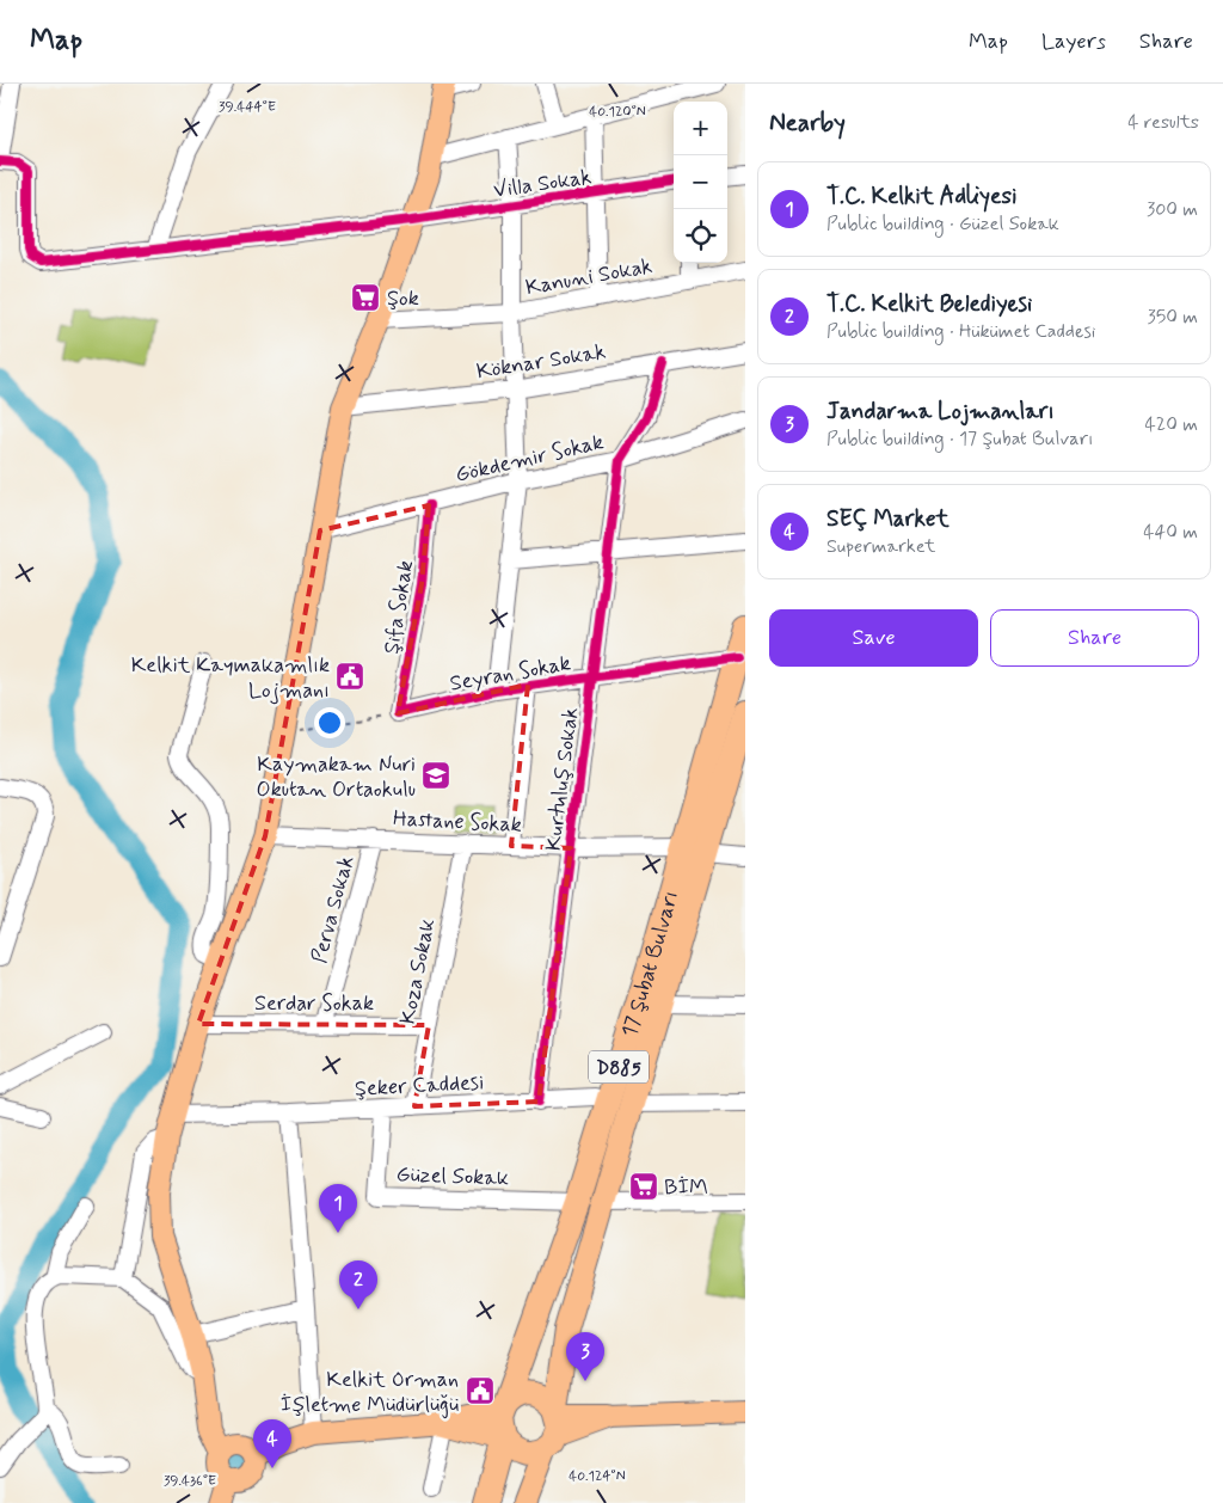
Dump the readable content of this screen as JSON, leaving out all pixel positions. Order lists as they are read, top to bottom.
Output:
{
  "streets": {
    "highway": ["17 Şubat Bulvarı", "D885"],
    "street": [
      "Villa Sokak",
      "Kanuni Sokak",
      "Köknar Sokak",
      "Gökdemir Sokak",
      "Şifa Sokak",
      "Seyran Sokak",
      "Kurtuluş Sokak",
      "Hastane Sokak",
      "Perva Sokak",
      "Koza Sokak",
      "Serdar Sokak",
      "Şeker Caddesi",
      "Güzel Sokak"
    ]
  },
  "crossings": [
    ["Köknar Sokak", "Kurtuluş Sokak"],
    ["Gökdemir Sokak", "Şifa Sokak"],
    ["Gökdemir Sokak", "Kurtuluş Sokak"],
    ["Şifa Sokak", "Seyran Sokak"],
    ["Seyran Sokak", "Kurtuluş Sokak"],
    ["Seyran Sokak", "17 Şubat Bulvarı"],
    ["Kurtuluş Sokak", "Hastane Sokak"],
    ["Kurtuluş Sokak", "Şeker Caddesi"],
    ["Hastane Sokak", "Perva Sokak"],
    ["Hastane Sokak", "17 Şubat Bulvarı"],
    ["Hastane Sokak", "Koza Sokak"],
    ["Perva Sokak", "Serdar Sokak"],
    ["17 Şubat Bulvarı", "Güzel Sokak"],
    ["Koza Sokak", "Serdar Sokak"],
    ["Koza Sokak", "Şeker Caddesi"],
    ["Şeker Caddesi", "Güzel Sokak"]
  ],
  "places": {
    "supermarket": ["Şok", "BİM"],
    "public building": ["Kelkit Kaymakamlık Lojmanı", "Kelkit Orman İşletme Müdürlüğü"],
    "school or university": ["Kaymakam Nuri Okutan Ortaokulu"]
  },
  "page": {
    "header": "Map",
    "nav": ["Map", "Layers", "Share"],
    "heading": ["Nearby", "4 results"],
    "map_buttons": ["+", "−"],
    "list": [
      {
        "mark": "1",
        "name": "T.C. Kelkit Adliyesi",
        "note": "Public building · Güzel Sokak",
        "value": "300 m"
      },
      {
        "mark": "2",
        "name": "T.C. Kelkit Belediyesi",
        "note": "Public building · Hükümet Caddesi",
        "value": "350 m"
      },
      {
        "mark": "3",
        "name": "Jandarma Lojmanları",
        "note": "Public building · 17 Şubat Bulvarı",
        "value": "420 m"
      },
      {
        "mark": "4",
        "name": "SEÇ Market",
        "note": "Supermarket",
        "value": "440 m"
      }
    ],
    "buttons": ["Save", "Share"],
    "pins": [
      "1",
      "2",
      "3",
      "4"
    ]
  },
  "coordinates": [
    "39.444°E",
    "40.120°N",
    "40.124°N",
    "39.436°E"
  ]
}
